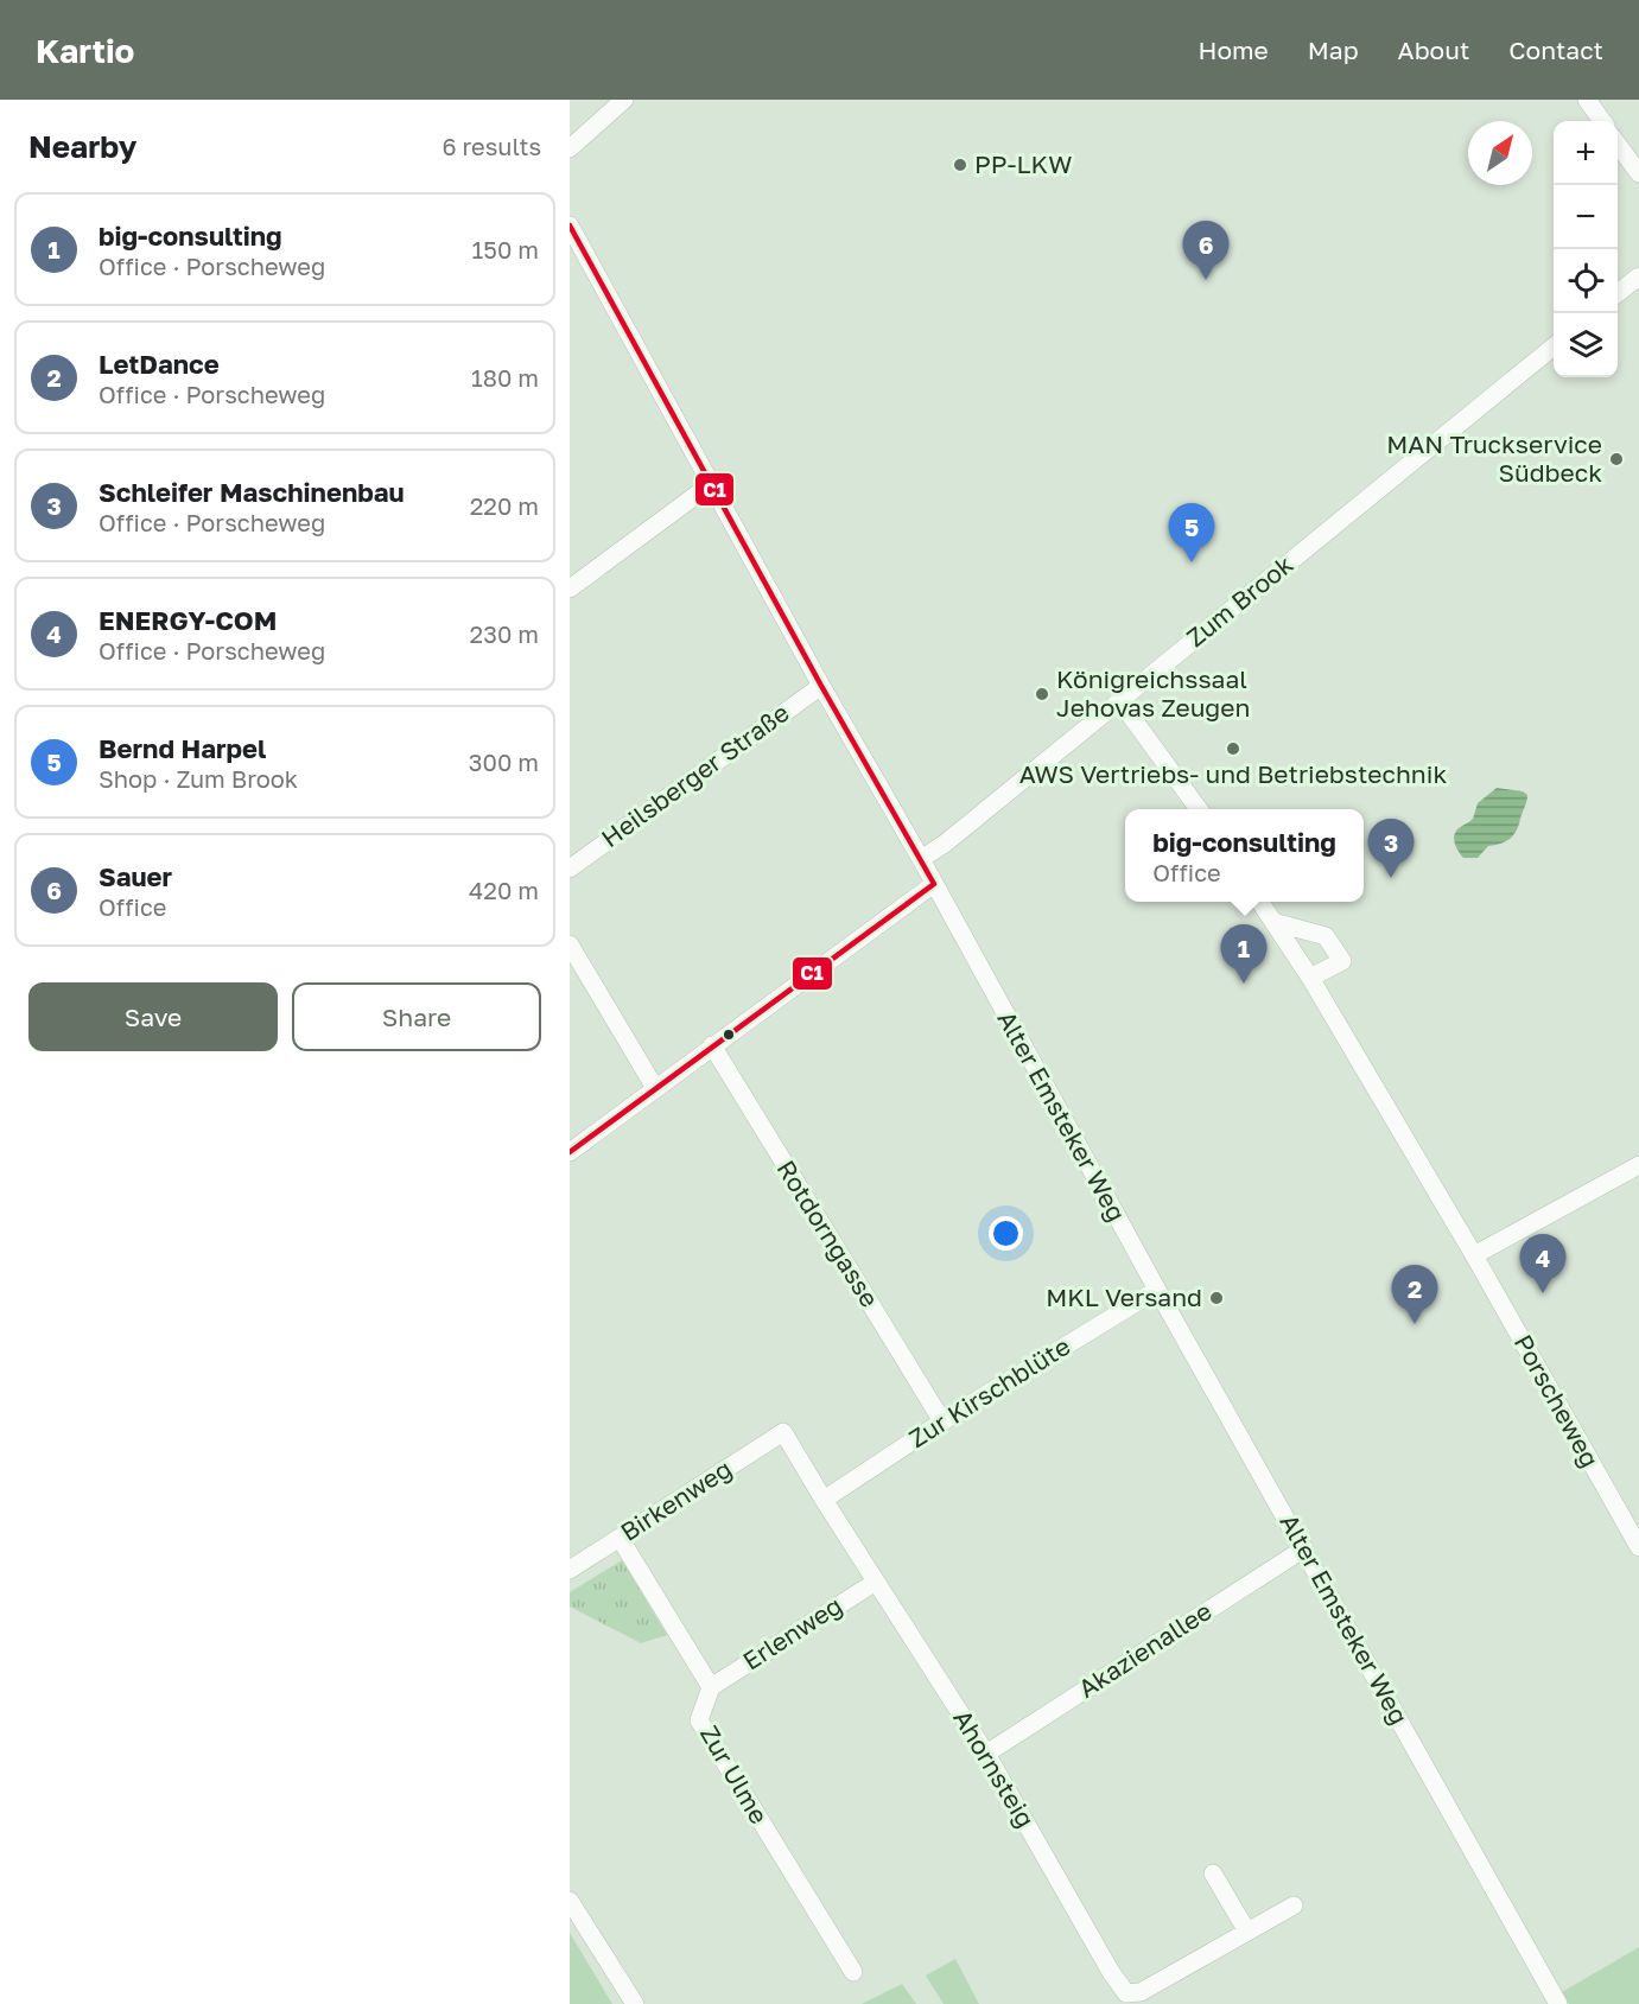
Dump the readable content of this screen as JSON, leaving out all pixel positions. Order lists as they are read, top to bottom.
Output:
{
  "streets": {
    "street": [
      "Zum Brook",
      "Heilsberger Straße",
      "Alter Emsteker Weg",
      "Rotdorngasse",
      "Zur Kirschblüte",
      "Porscheweg",
      "Birkenweg",
      "Erlenweg",
      "Akazienallee",
      "Ahornsteig",
      "Zur Ulme"
    ]
  },
  "crossings": [
    ["Zum Brook", "Alter Emsteker Weg"],
    ["Heilsberger Straße", "Alter Emsteker Weg"],
    ["Alter Emsteker Weg", "Zur Kirschblüte"],
    ["Alter Emsteker Weg", "Akazienallee"],
    ["Rotdorngasse", "Zur Kirschblüte"],
    ["Zur Kirschblüte", "Ahornsteig"],
    ["Birkenweg", "Ahornsteig"],
    ["Birkenweg", "Zur Ulme"],
    ["Erlenweg", "Ahornsteig"],
    ["Erlenweg", "Zur Ulme"],
    ["Akazienallee", "Ahornsteig"]
  ],
  "places": [
    "PP-LKW",
    "MAN Truckservice Südbeck",
    "Königreichssaal Jehovas Zeugen",
    "AWS Vertriebs- und Betriebstechnik",
    "MKL Versand"
  ],
  "lines": ["transit line C1"],
  "north": "top right",
  "page": {
    "header": "Kartio",
    "nav": [
      "Home",
      "Map",
      "About",
      "Contact"
    ],
    "heading": ["Nearby", "6 results"],
    "map_buttons": ["+", "−"],
    "list": [
      {
        "mark": "1",
        "name": "big-consulting",
        "note": "Office · Porscheweg",
        "value": "150 m"
      },
      {
        "mark": "2",
        "name": "LetDance",
        "note": "Office · Porscheweg",
        "value": "180 m"
      },
      {
        "mark": "3",
        "name": "Schleifer Maschinenbau",
        "note": "Office · Porscheweg",
        "value": "220 m"
      },
      {
        "mark": "4",
        "name": "ENERGY-COM",
        "note": "Office · Porscheweg",
        "value": "230 m"
      },
      {
        "mark": "5",
        "name": "Bernd Harpel",
        "note": "Shop · Zum Brook",
        "value": "300 m"
      },
      {
        "mark": "6",
        "name": "Sauer",
        "note": "Office",
        "value": "420 m"
      }
    ],
    "pins": [
      "6",
      "5",
      "3",
      "1",
      "4",
      "2"
    ],
    "popup": ["big-consulting", "Office"],
    "buttons": ["Save", "Share"]
  }
}
